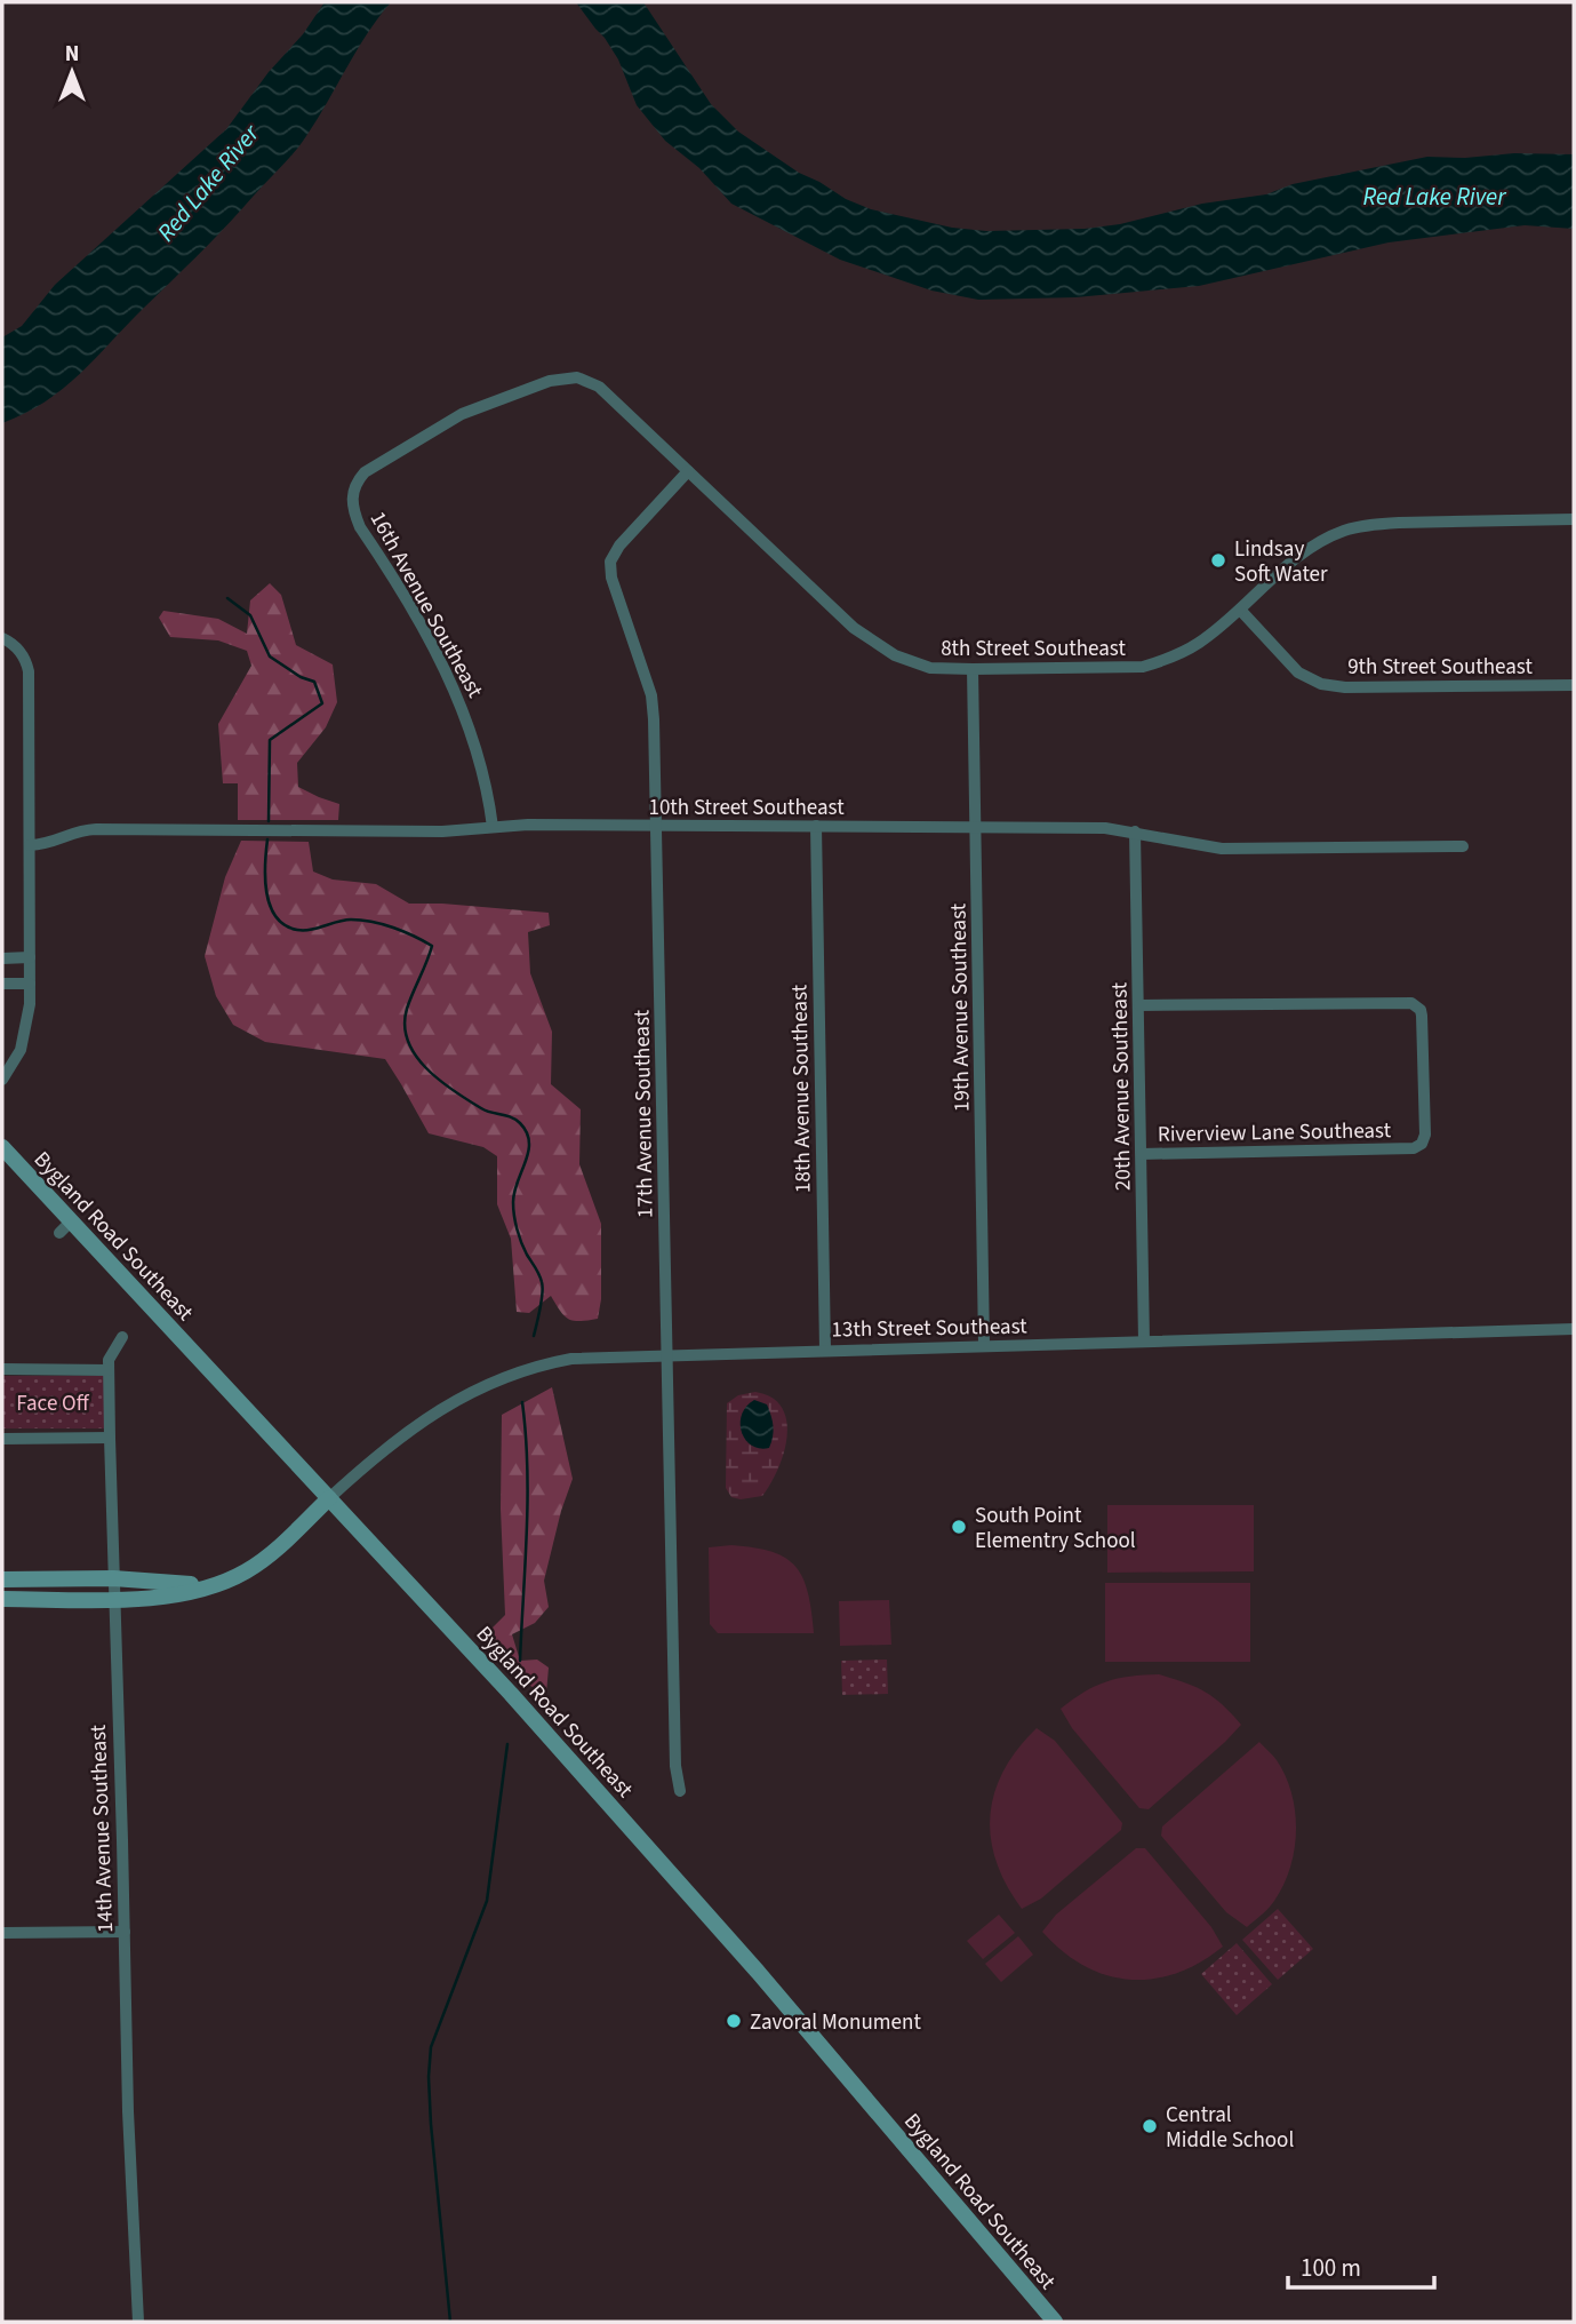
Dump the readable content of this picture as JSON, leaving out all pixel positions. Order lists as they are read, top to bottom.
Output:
{
  "streets": {
    "street": [
      "16th Avenue Southeast",
      "8th Street Southeast",
      "9th Street Southeast",
      "10th Street Southeast",
      "19th Avenue Southeast",
      "20th Avenue Southeast",
      "18th Avenue Southeast",
      "17th Avenue Southeast",
      "Riverview Lane Southeast",
      "Bygland Road Southeast",
      "13th Street Southeast",
      "14th Avenue Southeast"
    ]
  },
  "crossings": [
    ["16th Avenue Southeast", "8th Street Southeast"],
    ["16th Avenue Southeast", "10th Street Southeast"],
    ["8th Street Southeast", "9th Street Southeast"],
    ["8th Street Southeast", "19th Avenue Southeast"],
    ["8th Street Southeast", "17th Avenue Southeast"],
    ["10th Street Southeast", "19th Avenue Southeast"],
    ["10th Street Southeast", "20th Avenue Southeast"],
    ["10th Street Southeast", "18th Avenue Southeast"],
    ["10th Street Southeast", "17th Avenue Southeast"],
    ["19th Avenue Southeast", "13th Street Southeast"],
    ["20th Avenue Southeast", "Riverview Lane Southeast"],
    ["20th Avenue Southeast", "13th Street Southeast"],
    ["18th Avenue Southeast", "13th Street Southeast"],
    ["17th Avenue Southeast", "13th Street Southeast"],
    ["Bygland Road Southeast", "13th Street Southeast"]
  ],
  "water": ["Red Lake River"],
  "parks": ["Face Off"],
  "places": [
    "Lindsay Soft Water",
    "South Point Elementry School",
    "Zavoral Monument",
    "Central Middle School"
  ],
  "scale_bar": "100 m",
  "north": "top"
}
